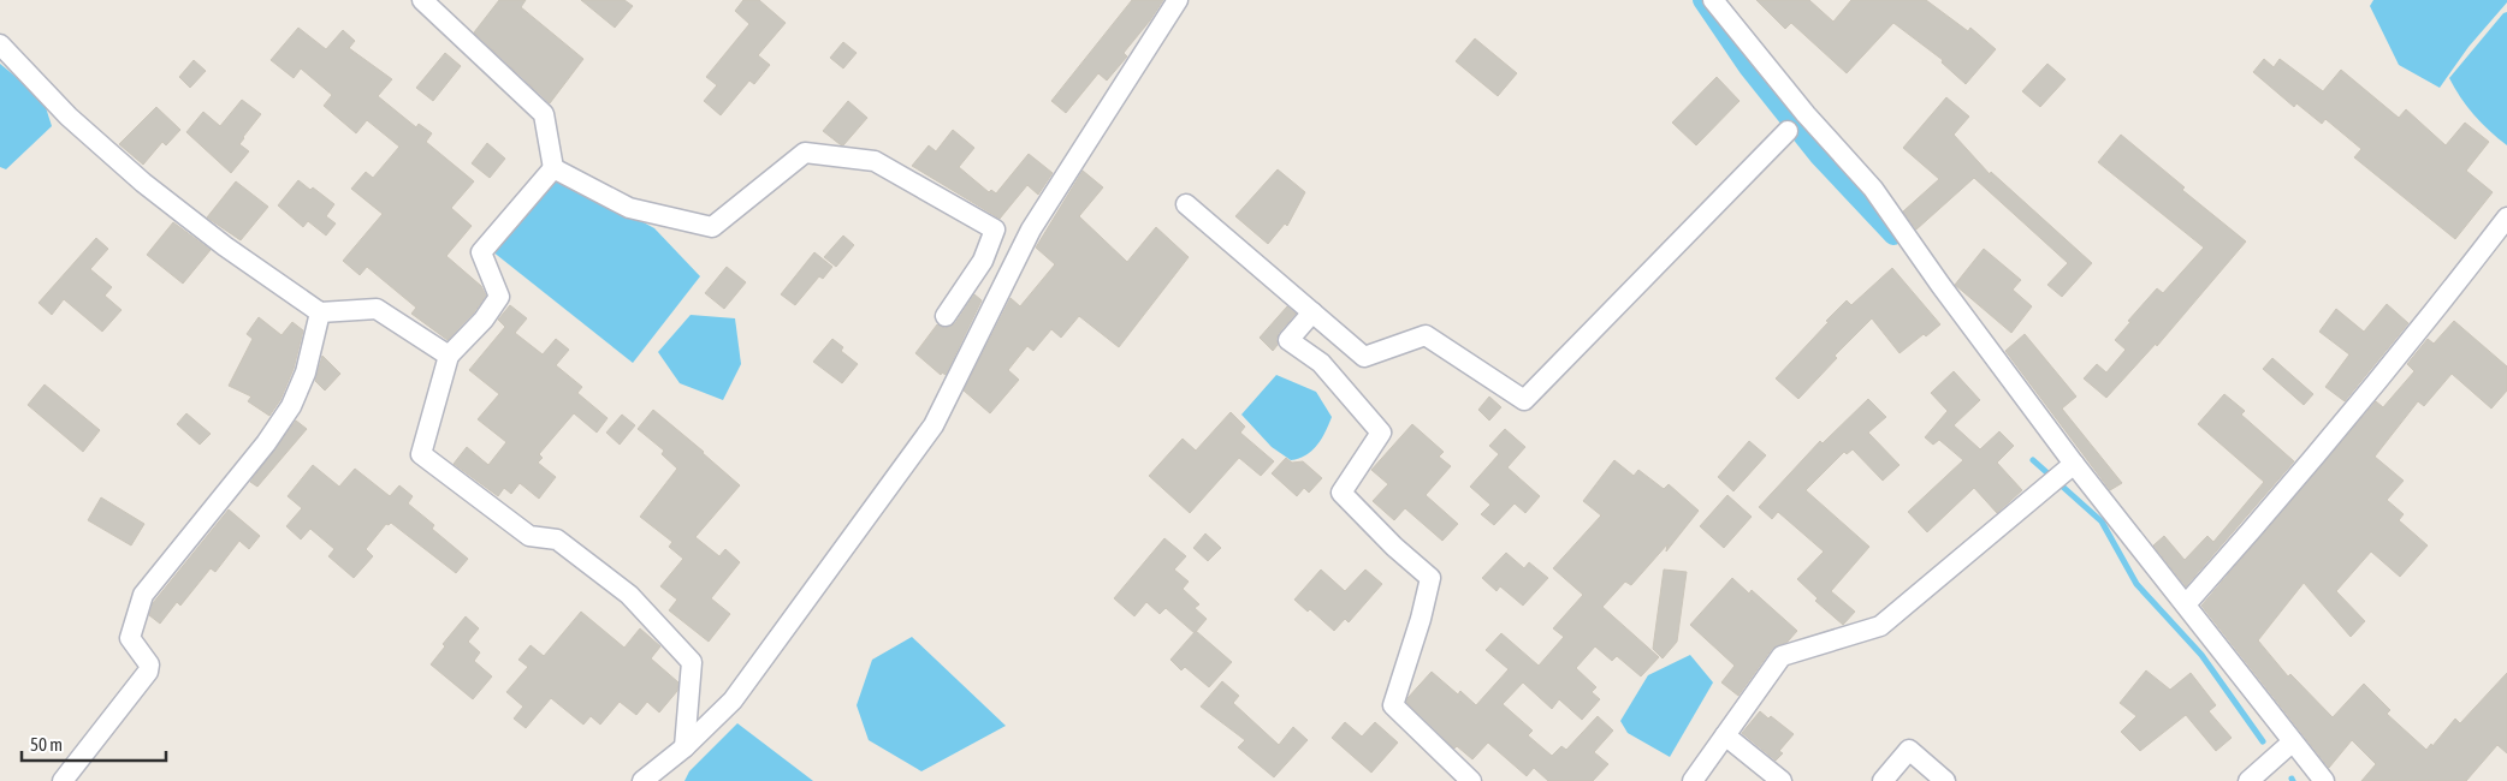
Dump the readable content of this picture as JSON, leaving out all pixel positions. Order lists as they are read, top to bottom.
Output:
{
  "scale_bar": "50 m"
}
